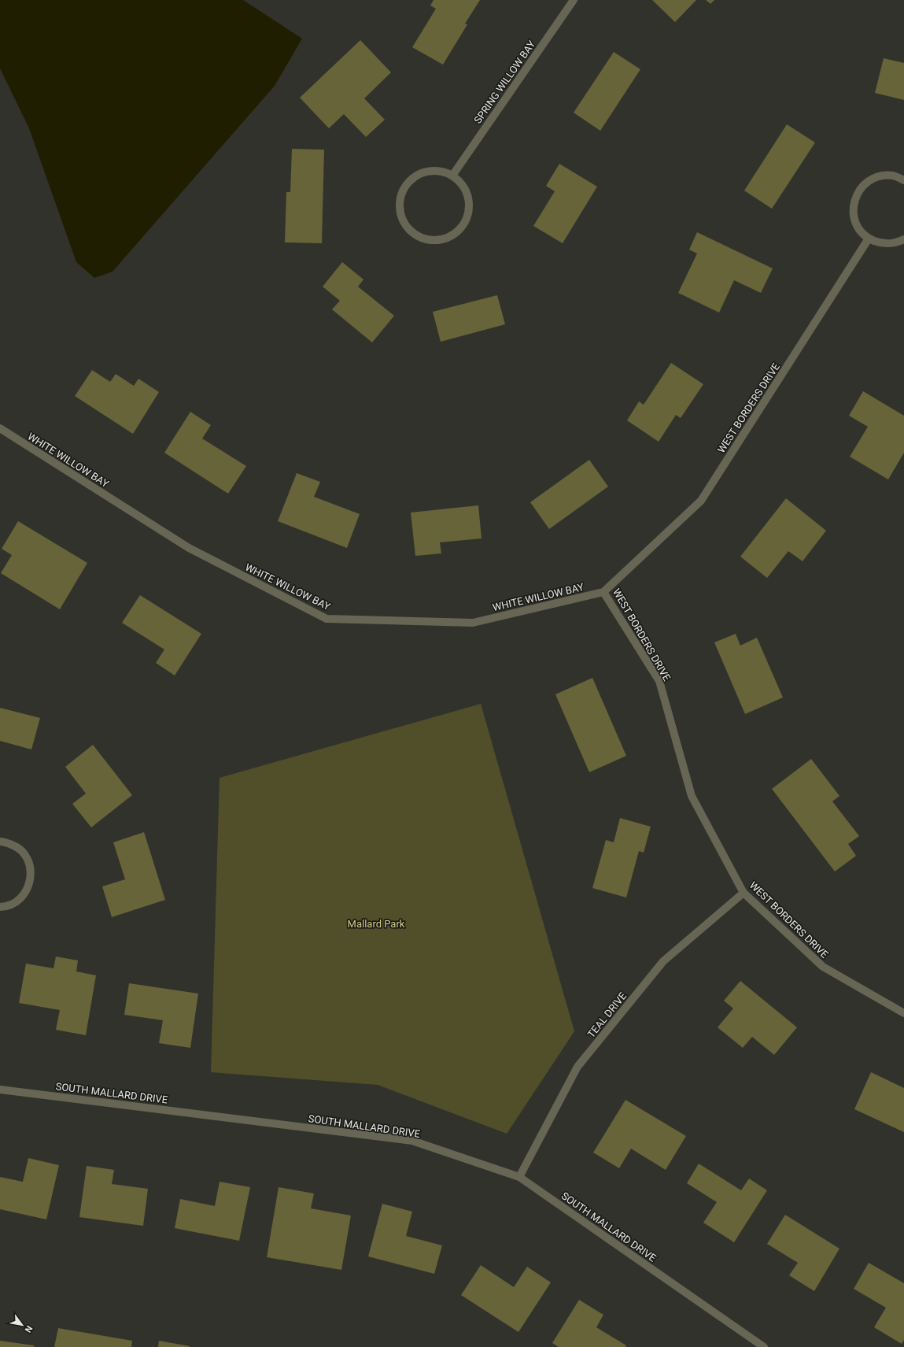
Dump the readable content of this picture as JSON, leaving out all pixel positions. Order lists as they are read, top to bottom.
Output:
{
  "streets": {
    "street": [
      "SPRING WILLOW BAY",
      "WEST BORDERS DRIVE",
      "WHITE WILLOW BAY",
      "TEAL DRIVE",
      "SOUTH MALLARD DRIVE"
    ]
  },
  "crossings": [
    ["WEST BORDERS DRIVE", "WHITE WILLOW BAY"],
    ["WEST BORDERS DRIVE", "TEAL DRIVE"],
    ["TEAL DRIVE", "SOUTH MALLARD DRIVE"]
  ],
  "parks": ["Mallard Park"],
  "north": "bottom right"
}
